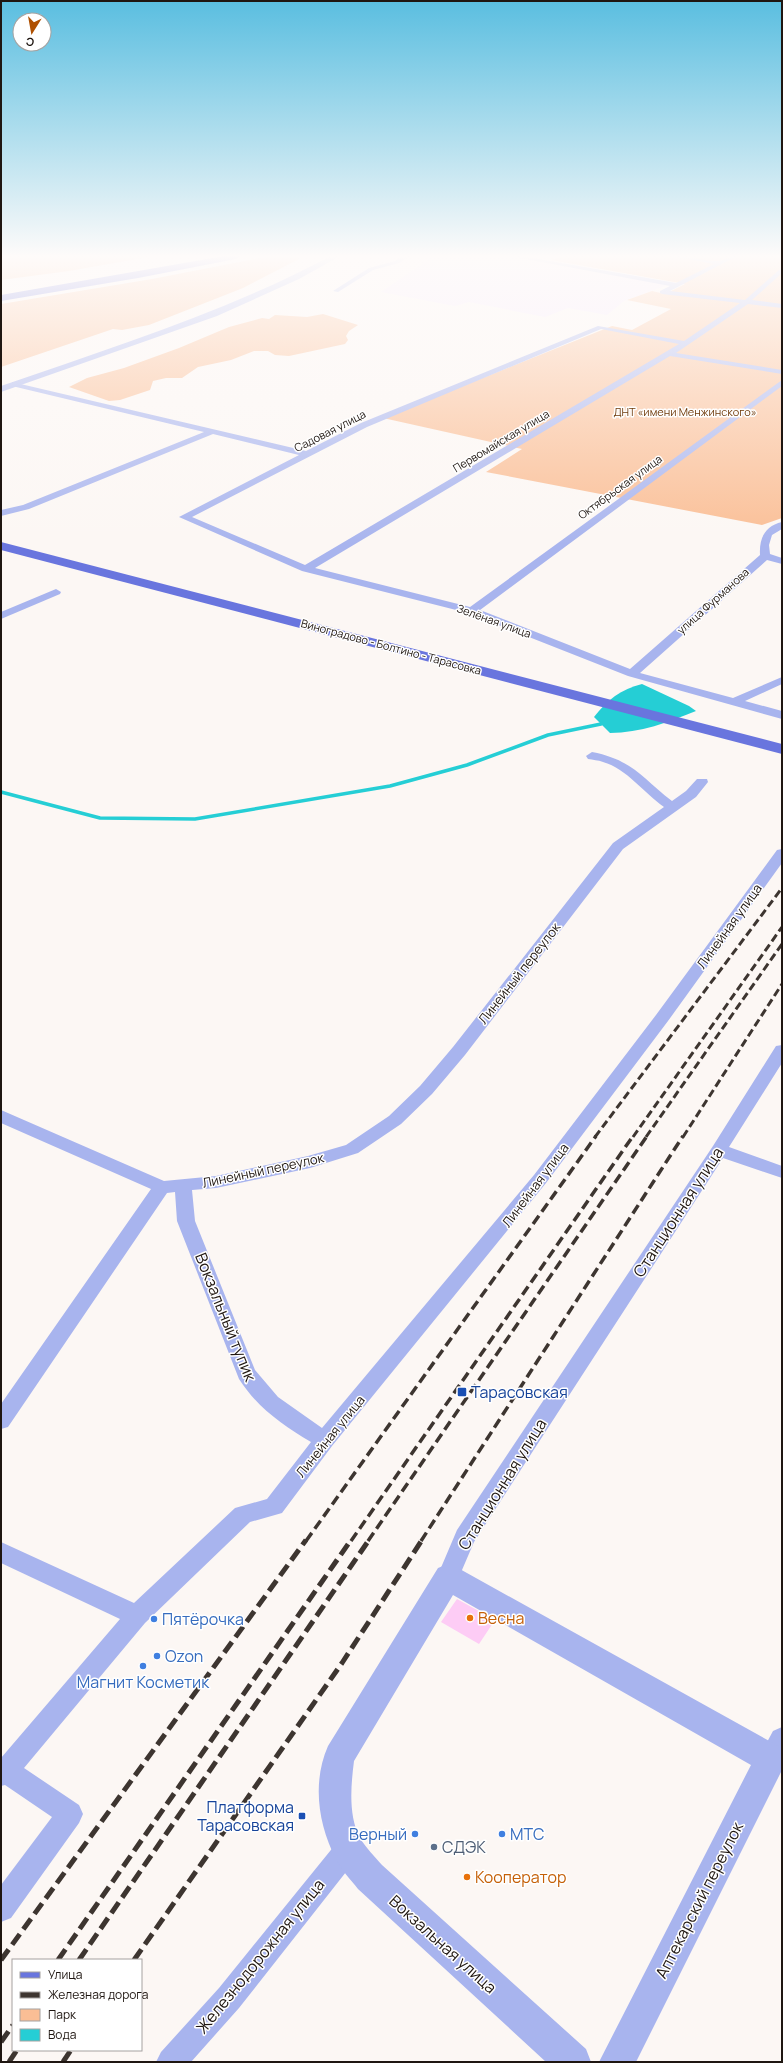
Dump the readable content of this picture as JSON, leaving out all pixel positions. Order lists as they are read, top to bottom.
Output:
{
  "streets": {
    "main road": ["Виноградово - Болтино - Тарасовка"],
    "street": [
      "Садовая улица",
      "Первомайская улица",
      "Октябрьская улица",
      "улица Фурманова",
      "Зелёная улица",
      "Линейная улица",
      "Линейный переулок",
      "Станционная улица",
      "Вокзальный тупик",
      "Аптекарский переулок",
      "Вокзальная улица",
      "Железнодорожная улица"
    ]
  },
  "crossings": [
    ["Садовая улица", "Зелёная улица"],
    ["Первомайская улица", "Зелёная улица"],
    ["Октябрьская улица", "Зелёная улица"],
    ["улица Фурманова", "Зелёная улица"],
    ["Линейная улица", "Вокзальный тупик"],
    ["Линейный переулок", "Вокзальный тупик"],
    ["Станционная улица", "Вокзальная улица"],
    ["Вокзальная улица", "Железнодорожная улица"]
  ],
  "parks": ["ДНТ «имени Менжинского»"],
  "places": {
    "transit": ["Тарасовская", "Платформа Тарасовская"],
    "other": [
      "Весна",
      "Пятёрочка",
      "Ozon",
      "Магнит Косметик",
      "Верный",
      "МТС",
      "СДЭК",
      "Кооператор"
    ]
  },
  "legend": [
    "Улица",
    "Железная дорога",
    "Парк",
    "Вода"
  ],
  "north": "bottom"
}
